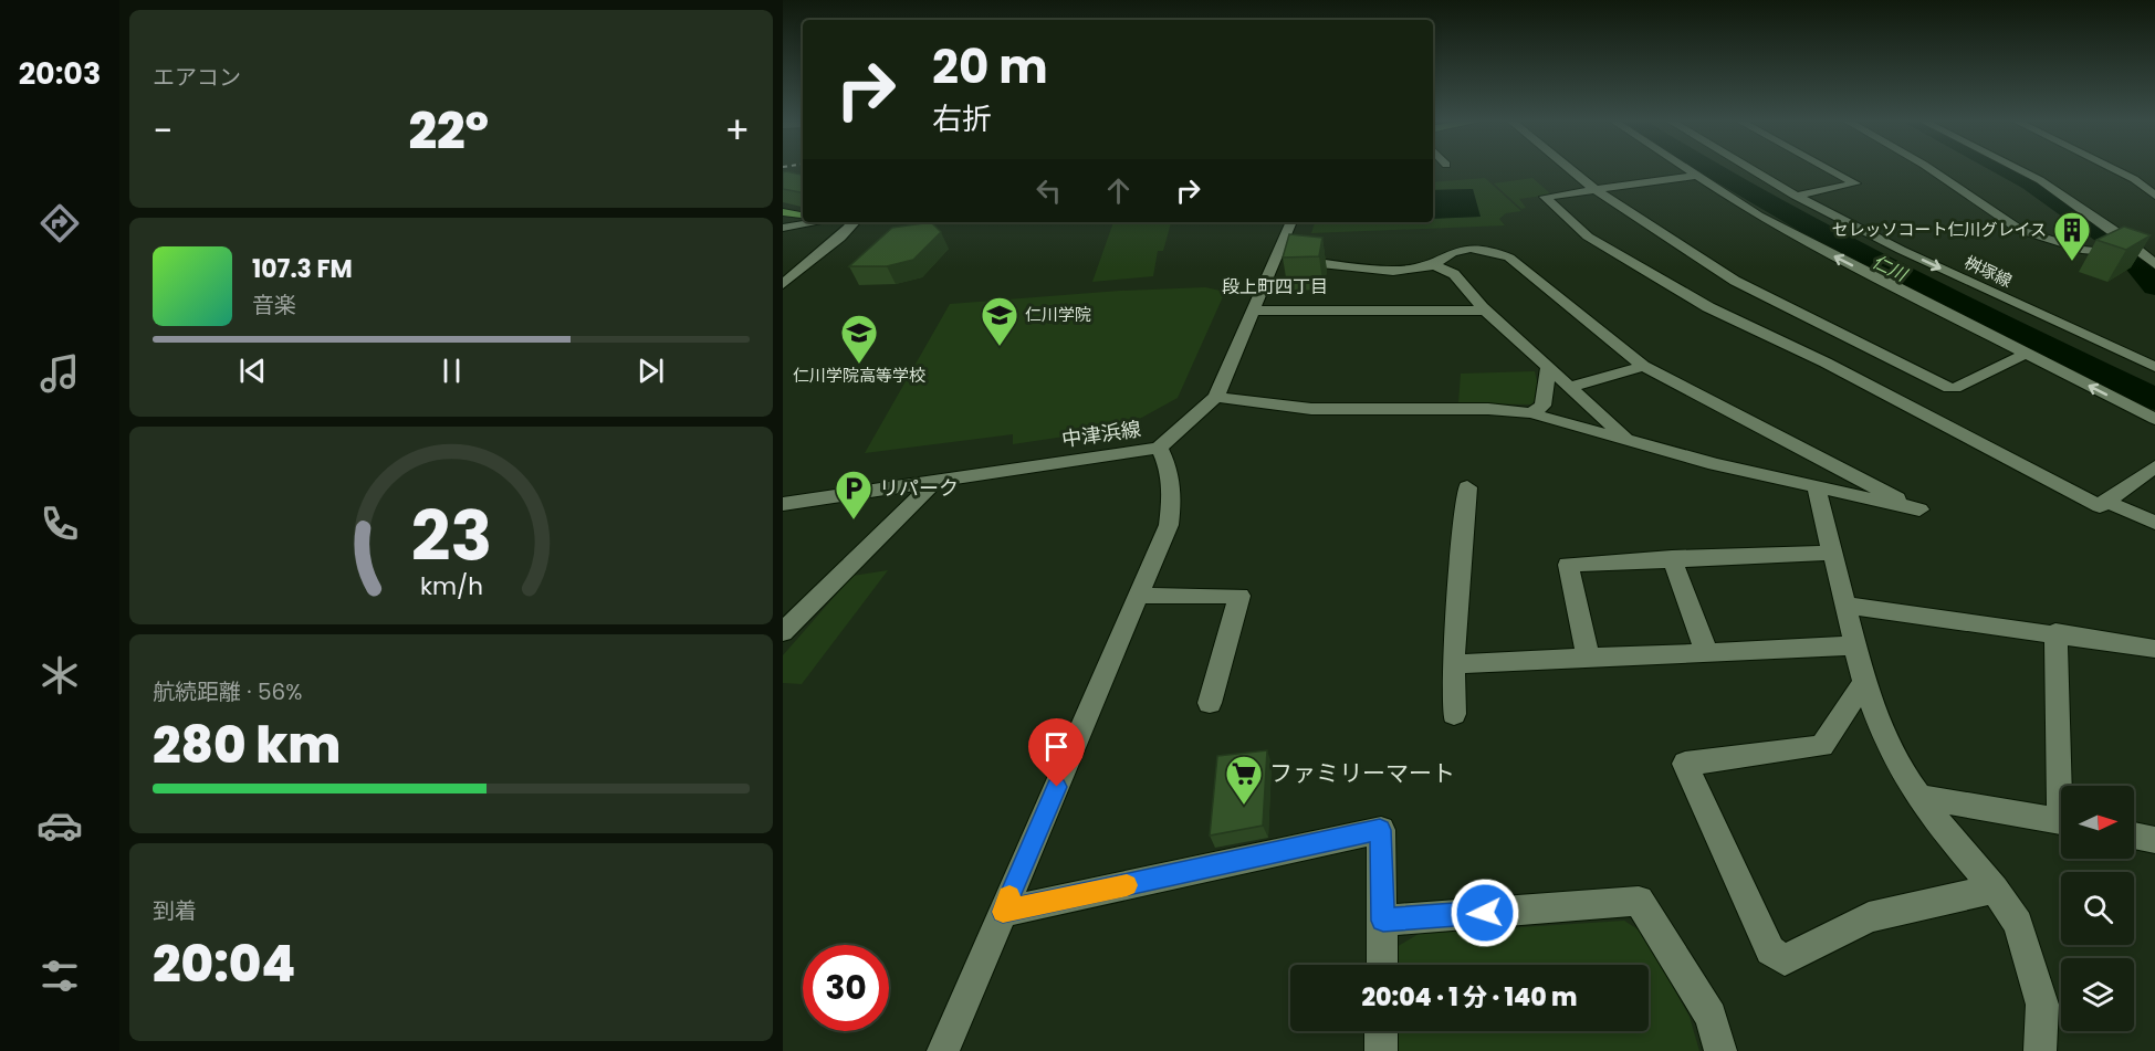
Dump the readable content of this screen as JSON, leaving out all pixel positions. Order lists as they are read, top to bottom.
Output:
{
  "streets": {
    "street": ["桝塚線", "中津浜線"]
  },
  "districts": ["段上町四丁目"],
  "water": ["仁川"],
  "places": {
    "building": ["セレッソコート仁川グレイス"],
    "school or university": ["仁川学院", "仁川学院高等学校"],
    "parking": ["リパーク"],
    "supermarket": ["ファミリーマート"]
  },
  "north": "right",
  "page": {
    "tabs": "20:03",
    "tile": [
      "エアコン",
      ["航続距離 · 56%", "280 km"],
      ["到着", "20:04"]
    ],
    "turn": ["20 m", "右折"],
    "heat": ["−", "22°", "+"],
    "song": ["107.3 FM", "音楽"],
    "limit": "30",
    "trip": "20:04 · 1 分 · 140 m",
    "gauge": ["23", "km/h"]
  }
}
